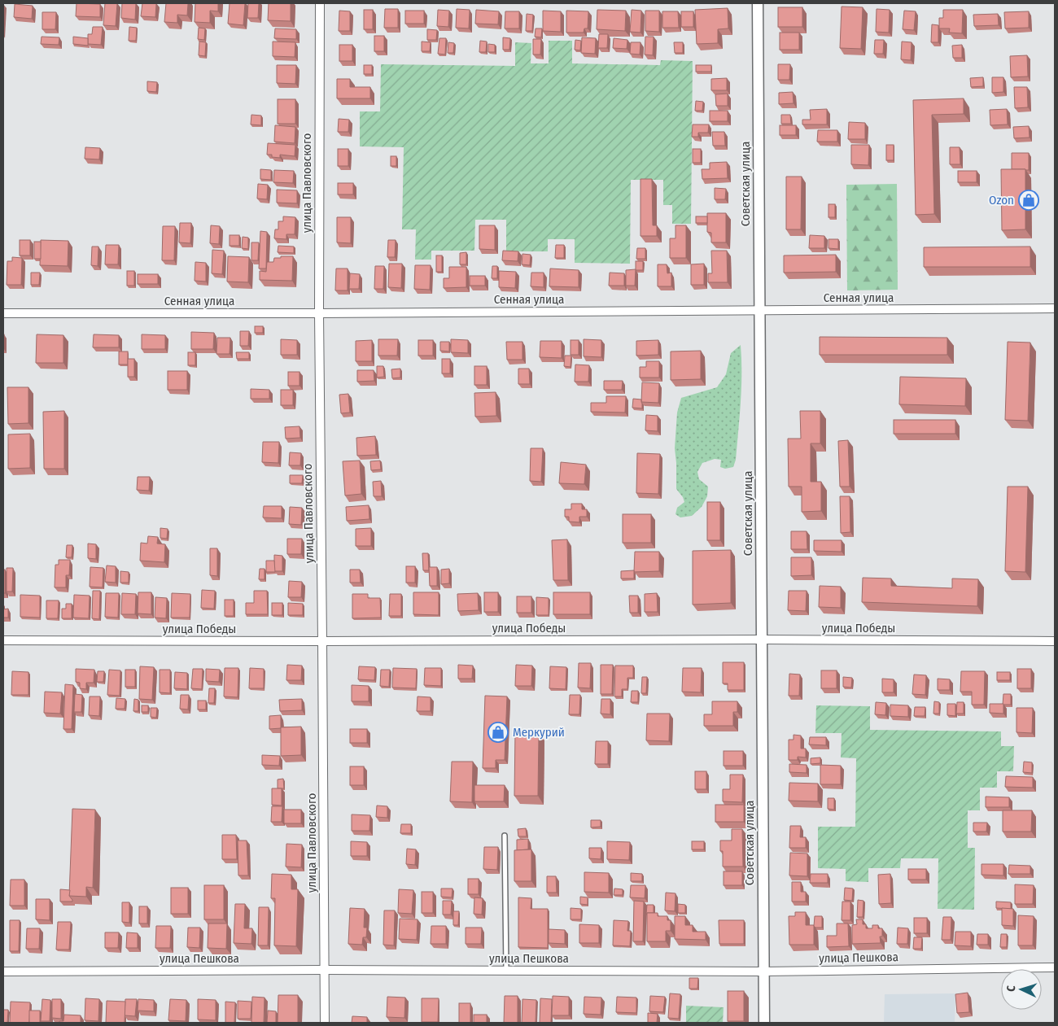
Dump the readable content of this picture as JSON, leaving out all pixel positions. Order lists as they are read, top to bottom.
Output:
{
  "streets": {
    "street": [
      "улица Павловского",
      "Советская улица",
      "Сенная улица",
      "улица Победы",
      "улица Пешкова"
    ]
  },
  "crossings": [
    ["улица Павловского", "Сенная улица"],
    ["улица Павловского", "улица Победы"],
    ["улица Павловского", "улица Пешкова"],
    ["Советская улица", "Сенная улица"],
    ["Советская улица", "улица Победы"],
    ["Советская улица", "улица Пешкова"]
  ],
  "places": {
    "shop": ["Ozon", "Меркурий"]
  },
  "north": "left"
}
